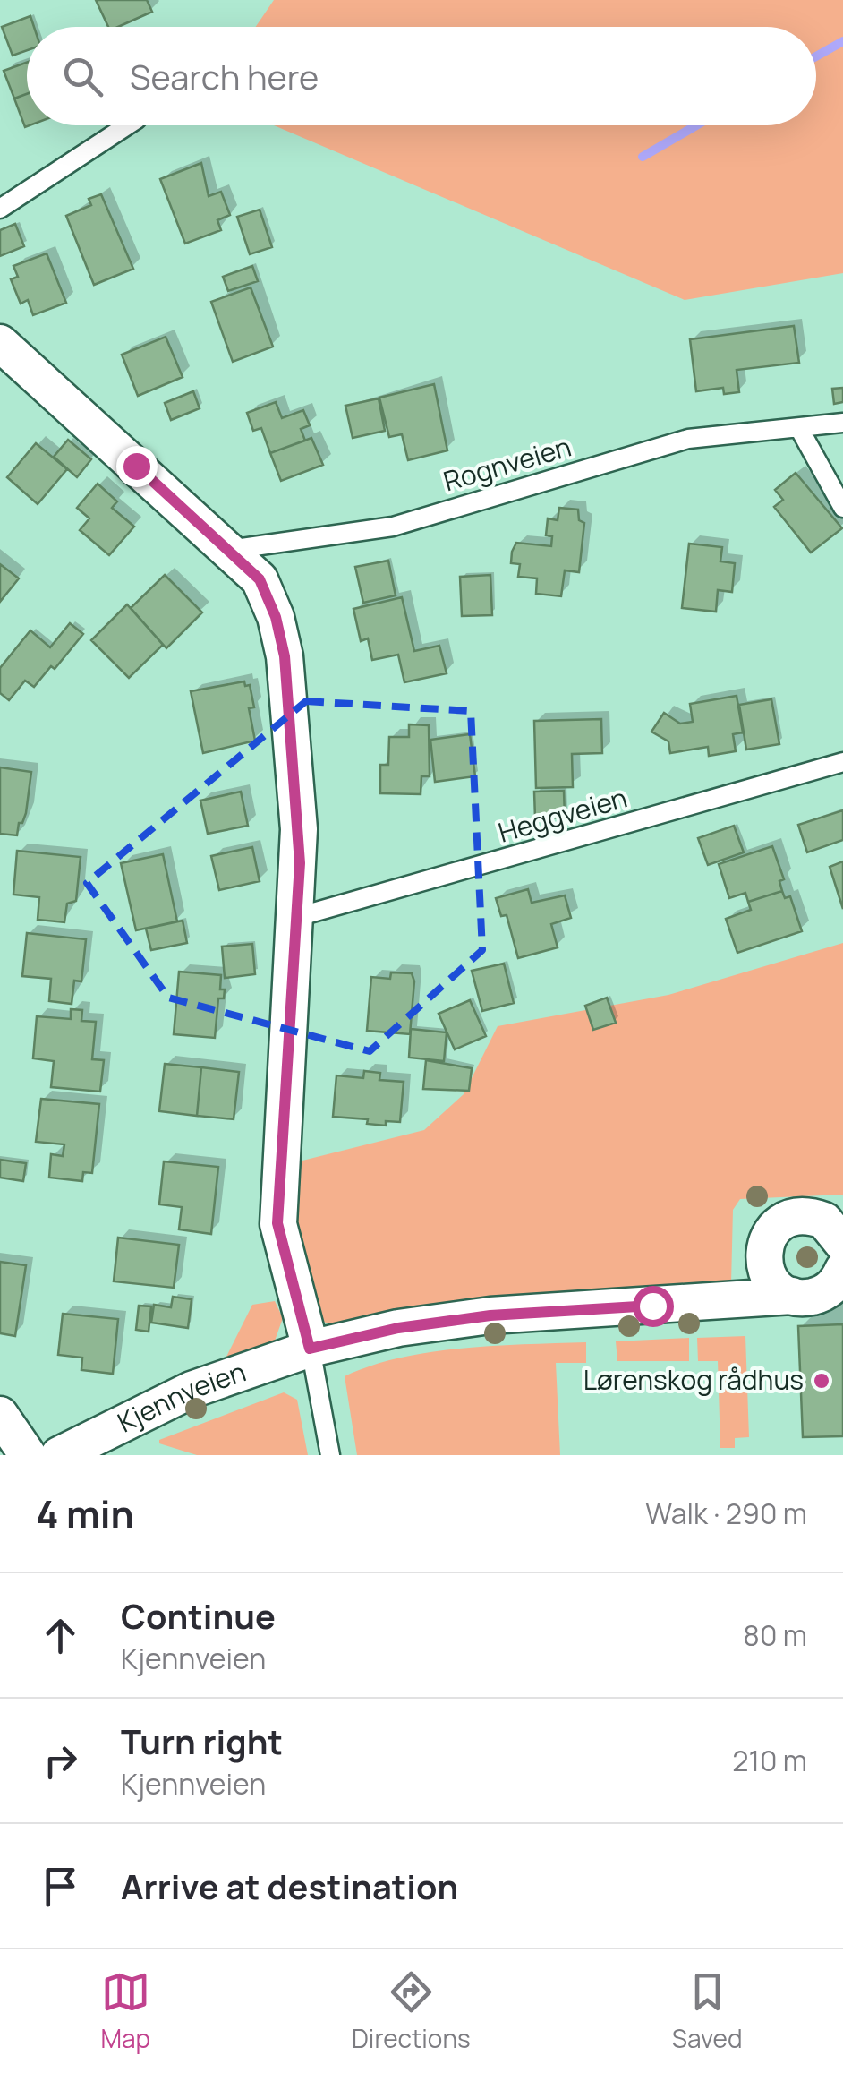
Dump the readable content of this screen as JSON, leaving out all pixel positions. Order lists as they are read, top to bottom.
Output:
{
  "streets": {
    "street": ["Kjennveien"],
    "lane": ["Rognveien", "Heggveien"]
  },
  "places": ["Lørenskog rådhus"],
  "page": {
    "search": "Search here",
    "heading": ["4 min", "Walk · 290 m"],
    "list": [
      ["Continue", "Kjennveien", "80 m"],
      ["Turn right", "Kjennveien", "210 m"],
      "Arrive at destination"
    ],
    "nav": ["Map", "Directions", "Saved"]
  }
}
